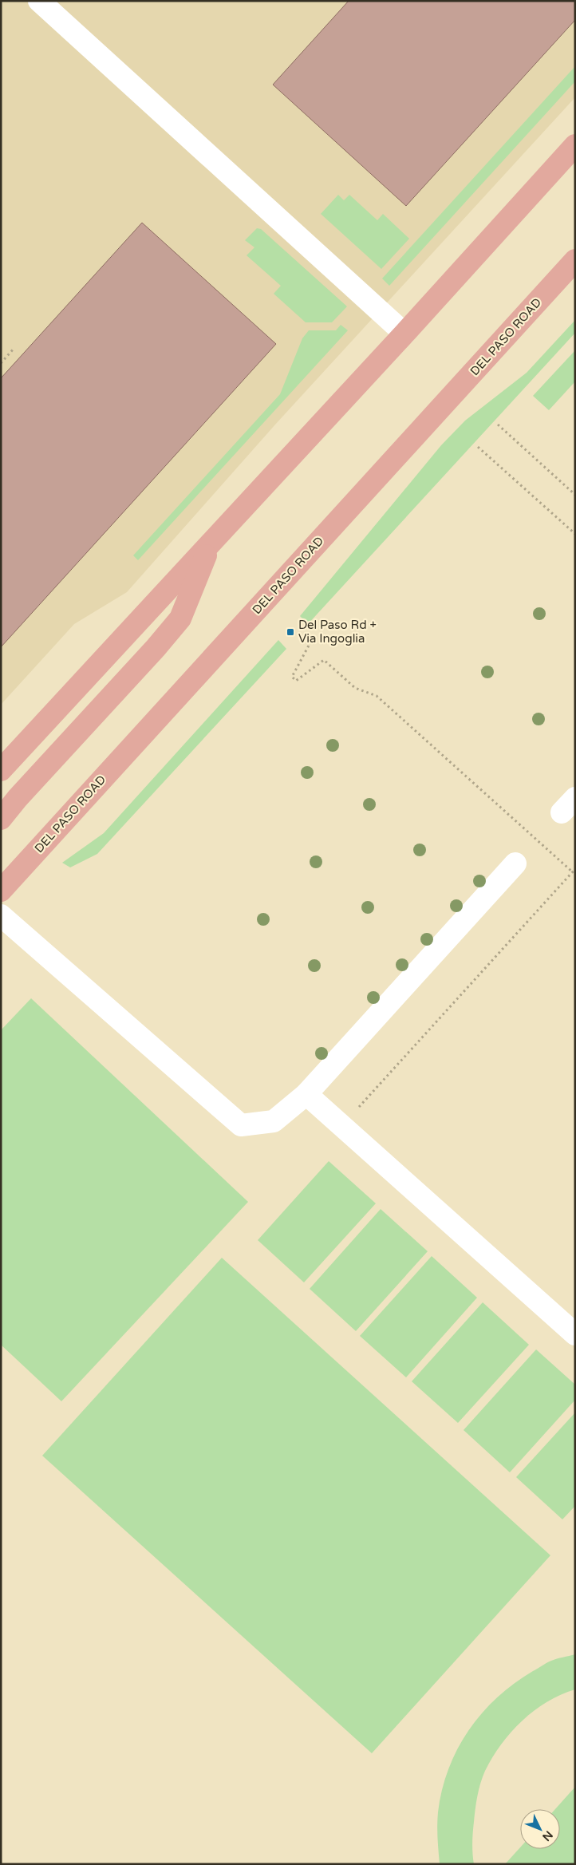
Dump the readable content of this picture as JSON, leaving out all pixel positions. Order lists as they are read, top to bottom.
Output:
{
  "streets": {
    "main road": ["DEL PASO ROAD"]
  },
  "places": {
    "transit": ["Del Paso Rd + Via Ingoglia"]
  },
  "north": "bottom right"
}
